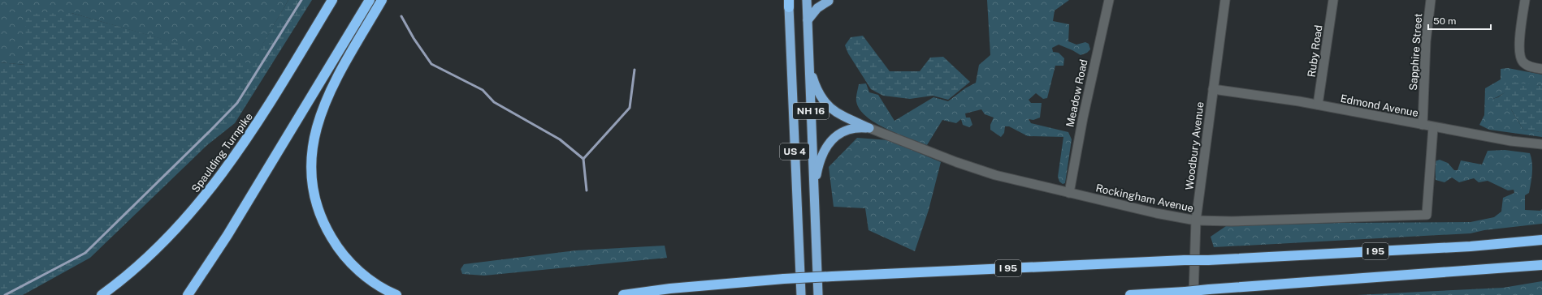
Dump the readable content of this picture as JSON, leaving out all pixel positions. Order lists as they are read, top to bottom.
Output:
{
  "streets": {
    "highway": [
      "NH 16",
      "US 4",
      "Spaulding Turnpike",
      "I 95"
    ],
    "street": [
      "Ruby Road",
      "Sapphire Street",
      "Meadow Road",
      "Edmond Avenue",
      "Woodbury Avenue",
      "Rockingham Avenue"
    ]
  },
  "crossings": [
    ["Ruby Road", "Edmond Avenue"],
    ["Sapphire Street", "Edmond Avenue"],
    ["Meadow Road", "Rockingham Avenue"],
    ["Edmond Avenue", "Woodbury Avenue"],
    ["Edmond Avenue", "Rockingham Avenue"],
    ["Woodbury Avenue", "Rockingham Avenue"]
  ],
  "scale_bar": "50 m"
}
